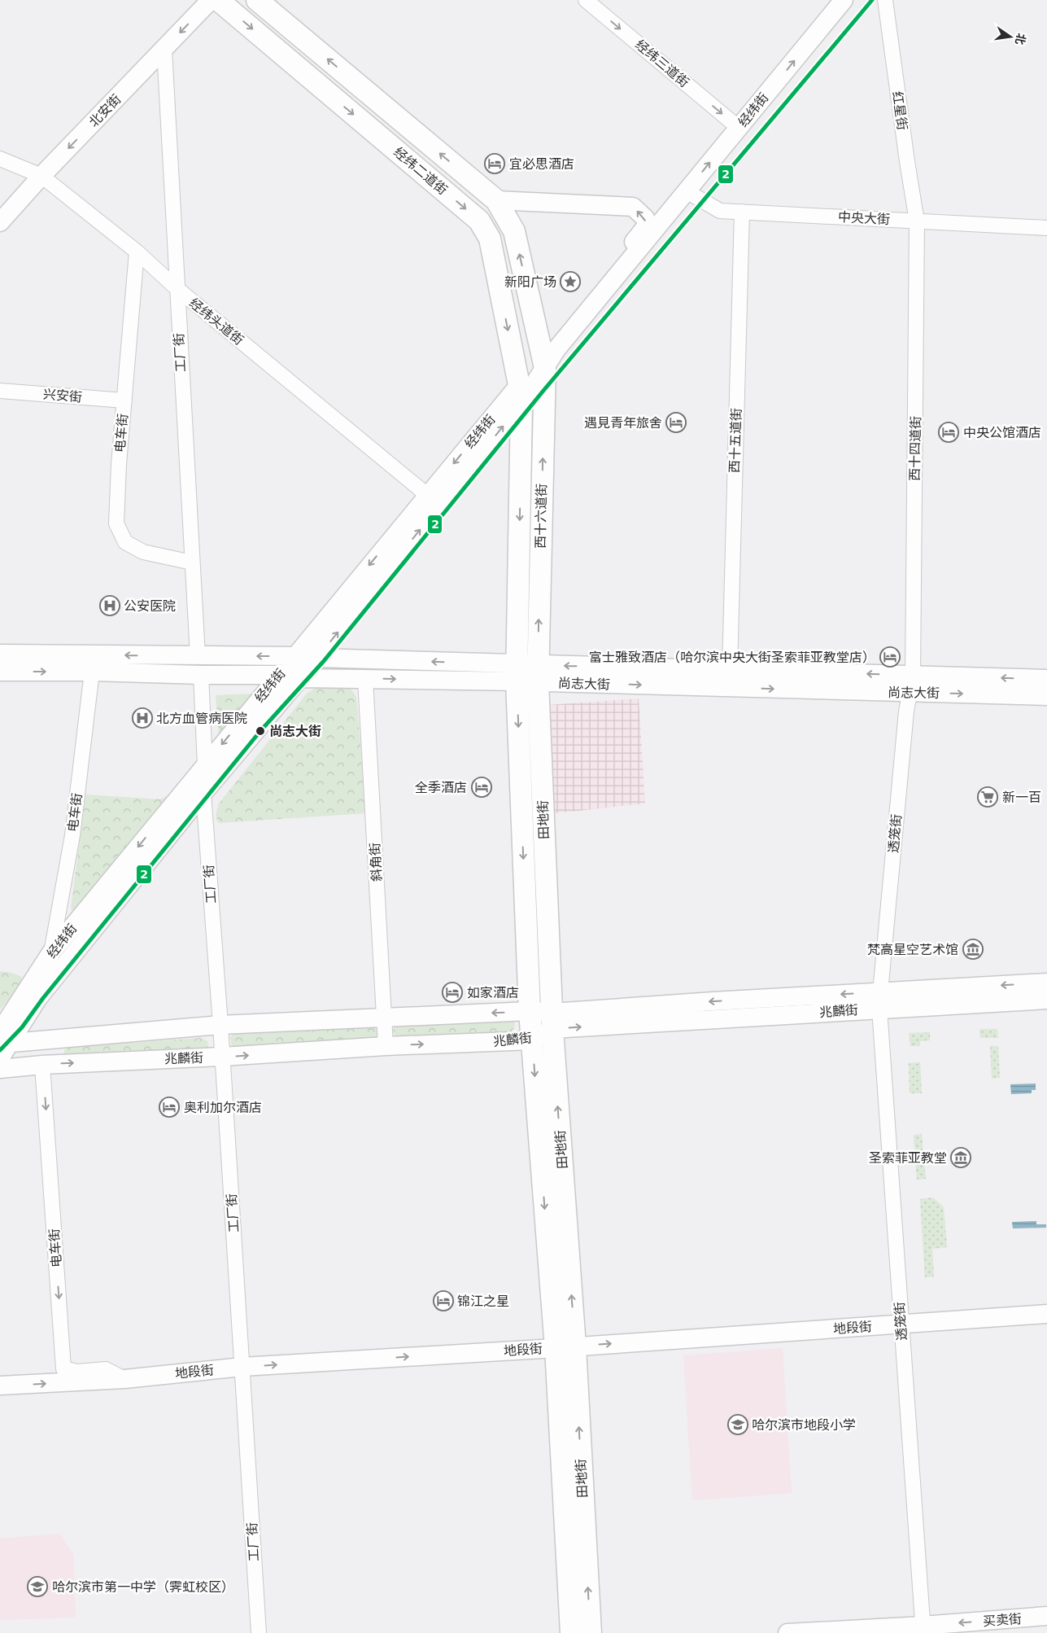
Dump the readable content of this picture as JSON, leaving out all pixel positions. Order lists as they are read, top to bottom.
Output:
{
  "streets": {
    "highway": ["经纬二道街", "西十六道街", "田地街"],
    "main road": [
      "经纬街",
      "北安街",
      "尚志大街",
      "兆麟街",
      "地段街",
      "买卖街"
    ],
    "street": [
      "经纬三道街",
      "红星街",
      "中央大街",
      "经纬头道街",
      "工厂街",
      "兴安街",
      "电车街",
      "西十五道街",
      "西十四道街",
      "透笼街",
      "斜角街"
    ]
  },
  "crossings": [
    ["经纬三道街", "经纬街"],
    ["经纬街", "经纬二道街"],
    ["经纬街", "中央大街"],
    ["经纬街", "经纬头道街"],
    ["经纬街", "工厂街"],
    ["经纬街", "电车街"],
    ["经纬街", "西十六道街"],
    ["经纬街", "尚志大街"],
    ["经纬街", "兆麟街"],
    ["北安街", "经纬头道街"],
    ["北安街", "工厂街"],
    ["红星街", "中央大街"],
    ["红星街", "西十四道街"],
    ["经纬二道街", "西十六道街"],
    ["中央大街", "西十五道街"],
    ["中央大街", "西十四道街"],
    ["经纬头道街", "工厂街"],
    ["经纬头道街", "电车街"],
    ["工厂街", "电车街"],
    ["工厂街", "尚志大街"],
    ["工厂街", "兆麟街"],
    ["工厂街", "地段街"],
    ["兴安街", "电车街"],
    ["电车街", "尚志大街"],
    ["电车街", "兆麟街"],
    ["电车街", "地段街"],
    ["西十五道街", "尚志大街"],
    ["西十四道街", "尚志大街"],
    ["西十四道街", "透笼街"],
    ["西十六道街", "尚志大街"],
    ["西十六道街", "田地街"],
    ["尚志大街", "田地街"],
    ["尚志大街", "透笼街"],
    ["尚志大街", "斜角街"],
    ["田地街", "兆麟街"],
    ["田地街", "地段街"],
    ["透笼街", "兆麟街"],
    ["透笼街", "地段街"],
    ["透笼街", "买卖街"],
    ["斜角街", "兆麟街"]
  ],
  "one_way": [
    "经纬三道街",
    "北安街",
    "地段街",
    "买卖街"
  ],
  "places": {
    "hotel": [
      "宜必思酒店",
      "遇見青年旅舍",
      "中央公馆酒店",
      "富士雅致酒店（哈尔滨中央大街圣索菲亚教堂店）",
      "全季酒店",
      "如家酒店",
      "奥利加尔酒店",
      "锦江之星"
    ],
    "place": ["新阳广场"],
    "hospital": ["公安医院", "北方血管病医院"],
    "other": ["尚志大街"],
    "supermarket": ["新一百"],
    "museum": ["梵高星空艺术馆", "圣索菲亚教堂"],
    "school or university": ["哈尔滨市地段小学", "哈尔滨市第一中学（霁虹校区）"]
  },
  "lines": ["transit line 2"],
  "north": "right"
}
